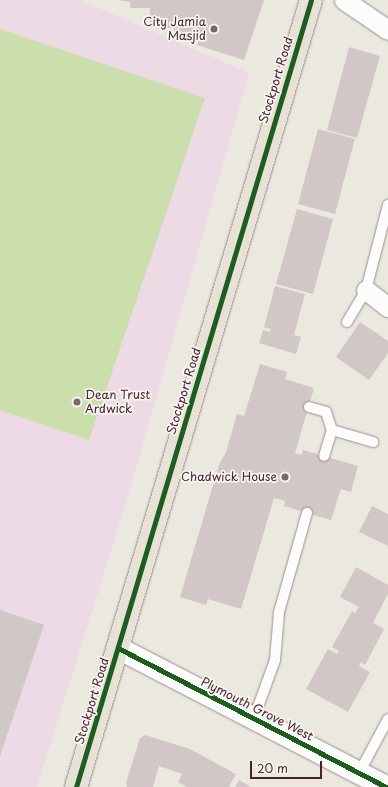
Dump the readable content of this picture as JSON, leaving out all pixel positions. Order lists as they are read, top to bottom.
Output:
{
  "streets": {
    "highway": ["Stockport Road"],
    "street": ["Plymouth Grove West"]
  },
  "crossings": [
    ["Stockport Road", "Plymouth Grove West"]
  ],
  "places": ["City Jamia Masjid", "Dean Trust Ardwick", "Chadwick House"],
  "scale_bar": "20 m"
}
